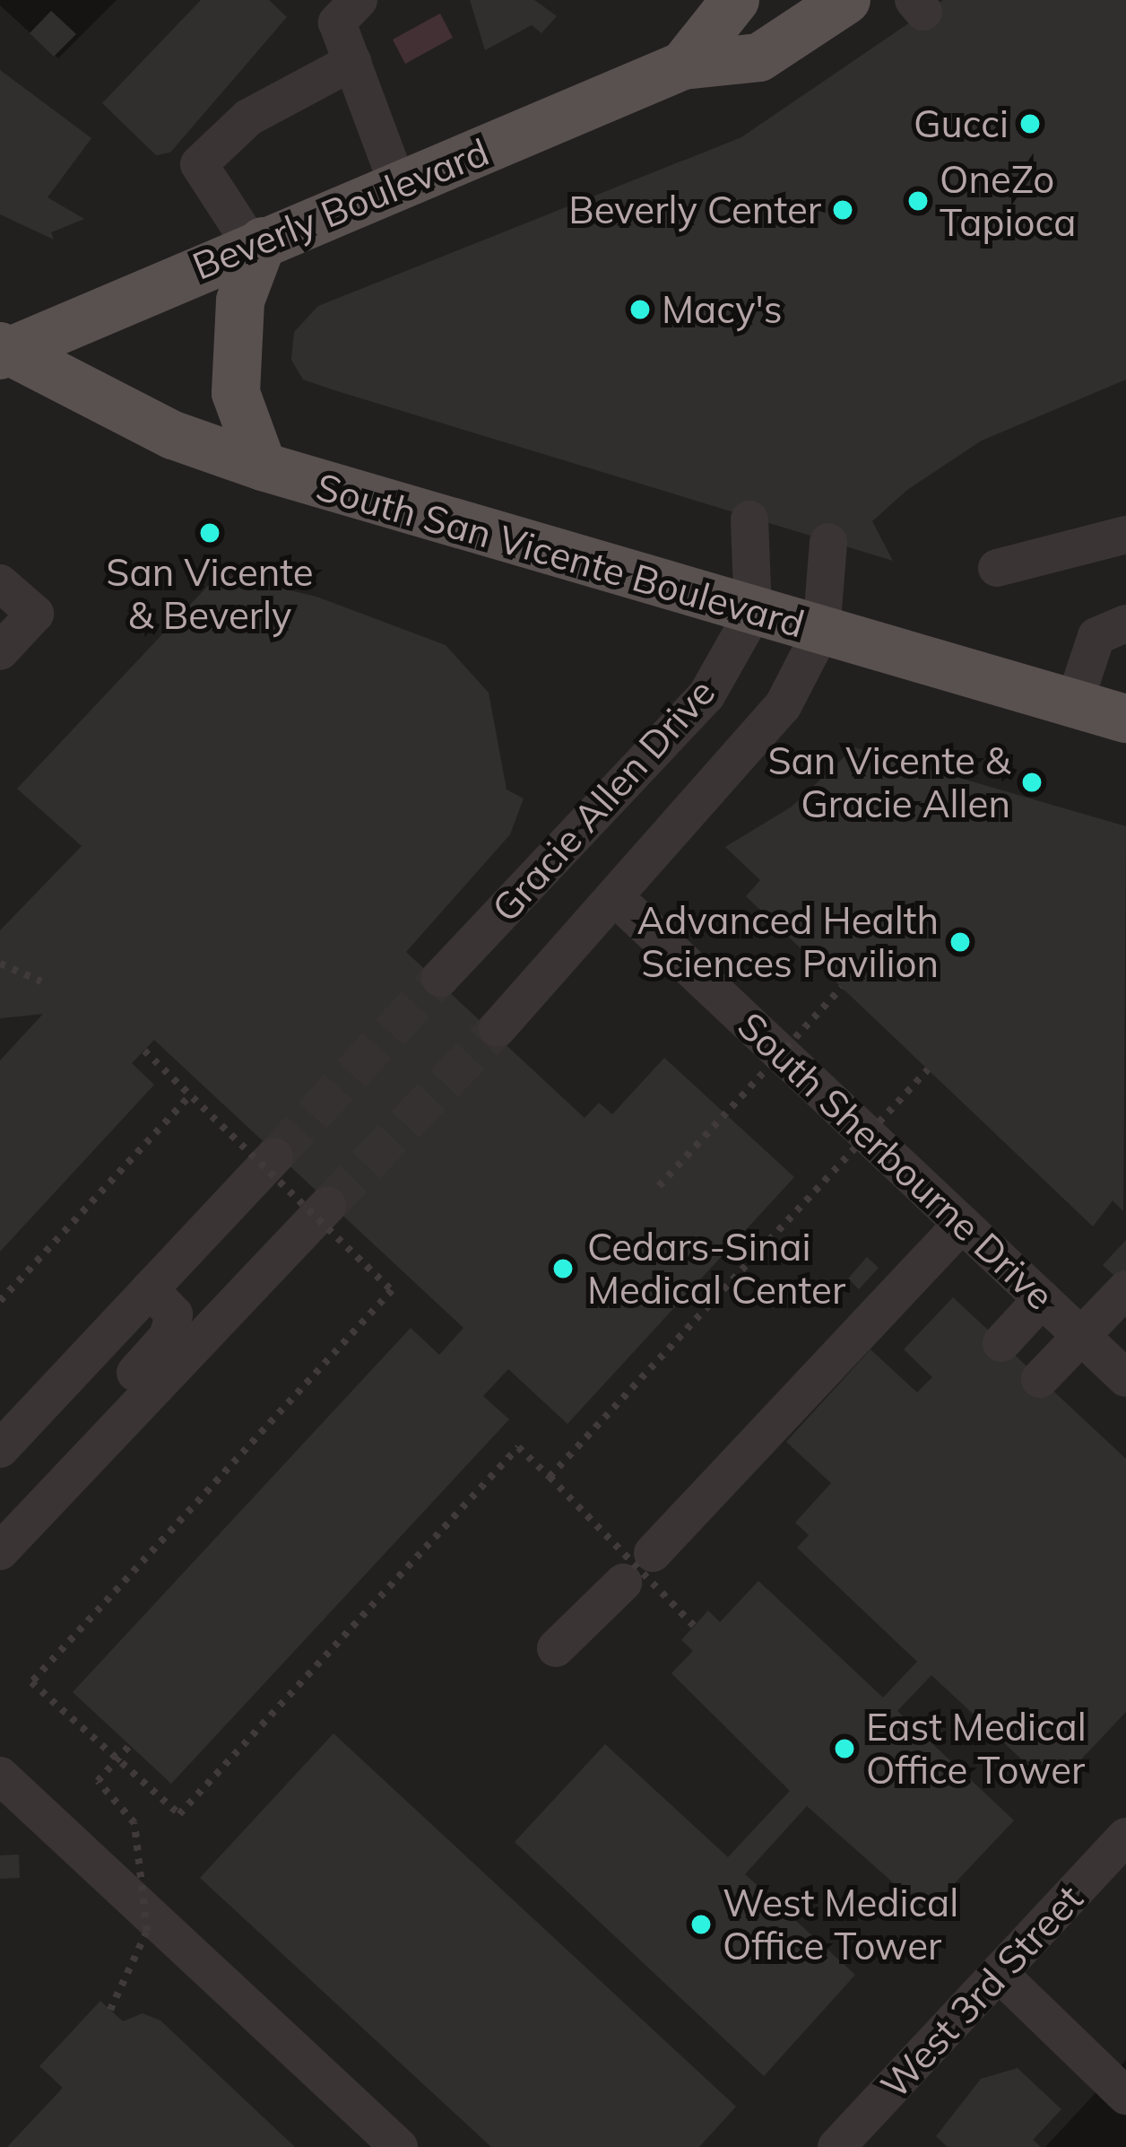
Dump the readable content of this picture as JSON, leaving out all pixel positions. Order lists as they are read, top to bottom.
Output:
{
  "streets": {
    "main road": ["Beverly Boulevard", "South San Vicente Boulevard"],
    "street": ["Gracie Allen Drive", "South Sherbourne Drive", "West 3rd Street"]
  },
  "crossings": [
    ["Beverly Boulevard", "South San Vicente Boulevard"],
    ["South San Vicente Boulevard", "Gracie Allen Drive"],
    ["Gracie Allen Drive", "South Sherbourne Drive"]
  ],
  "places": [
    "Gucci",
    "OneZo Tapioca",
    "Beverly Center",
    "Macy's",
    "San Vicente & Beverly",
    "San Vicente & Gracie Allen",
    "Advanced Health Sciences Pavilion",
    "Cedars-Sinai Medical Center",
    "East Medical Office Tower",
    "West Medical Office Tower"
  ]
}
